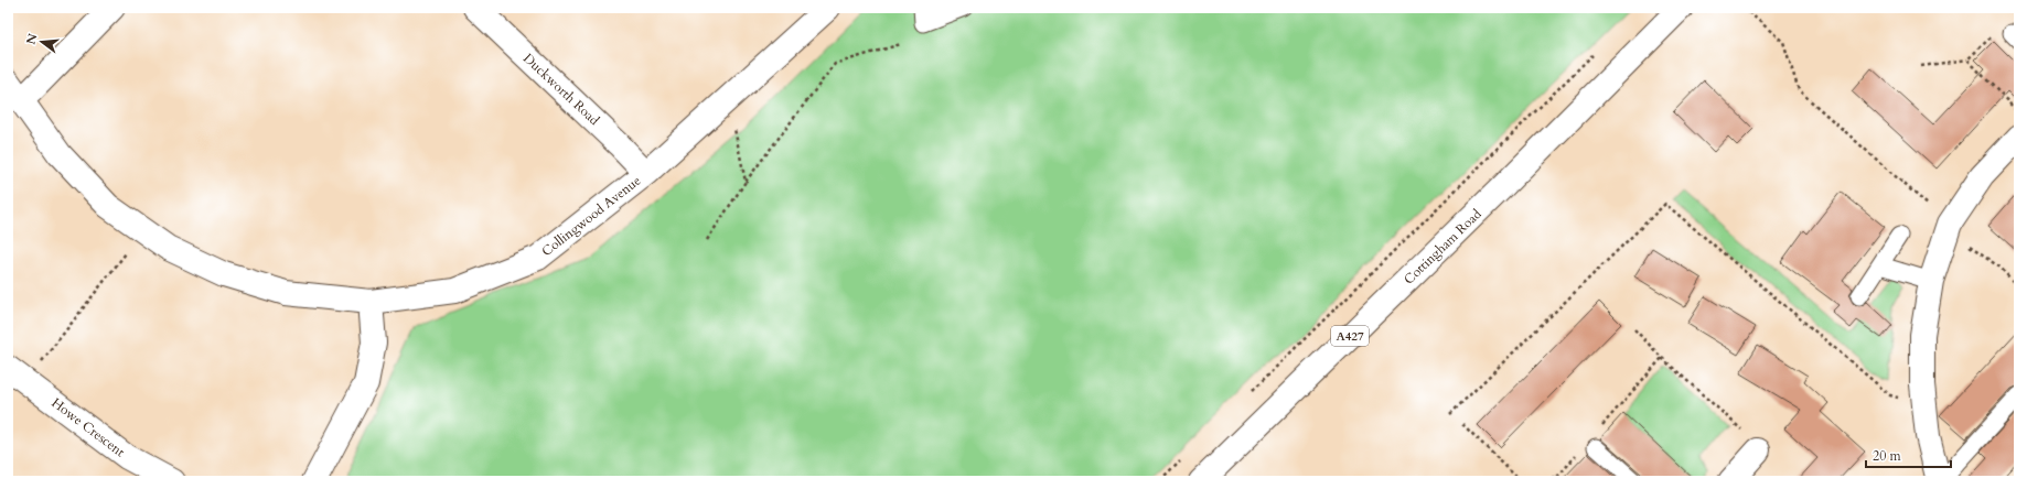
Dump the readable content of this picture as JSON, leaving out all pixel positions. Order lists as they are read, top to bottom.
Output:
{
  "streets": {
    "main road": [
      "Duckworth Road",
      "Collingwood Avenue",
      "Cottingham Road",
      "A427",
      "Howe Crescent"
    ]
  },
  "crossings": [
    ["Duckworth Road", "Collingwood Avenue"]
  ],
  "scale_bar": "20 m",
  "north": "left"
}
